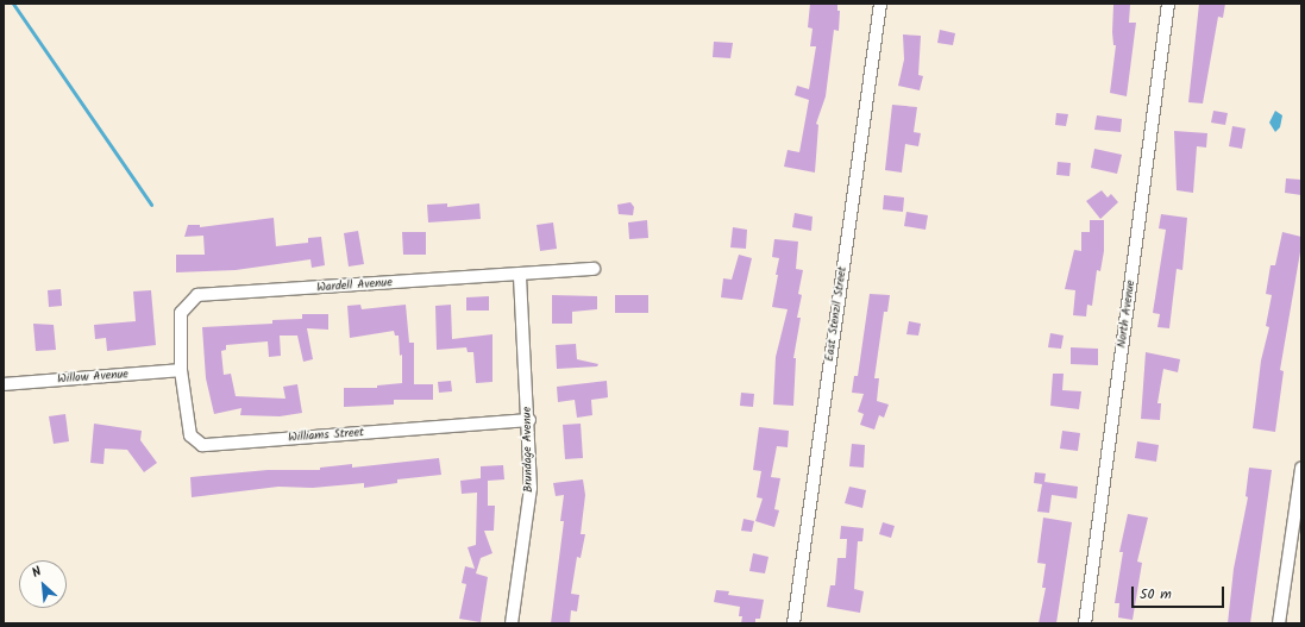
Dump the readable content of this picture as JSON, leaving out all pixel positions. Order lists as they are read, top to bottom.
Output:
{
  "streets": {
    "street": [
      "Wardell Avenue",
      "East Stenzil Street",
      "North Avenue",
      "Willow Avenue",
      "Williams Street",
      "Brundage Avenue"
    ]
  },
  "crossings": [
    ["Wardell Avenue", "Willow Avenue"],
    ["Wardell Avenue", "Williams Street"],
    ["Wardell Avenue", "Brundage Avenue"],
    ["Willow Avenue", "Williams Street"],
    ["Williams Street", "Brundage Avenue"]
  ],
  "scale_bar": "50 m",
  "north": "top left"
}
